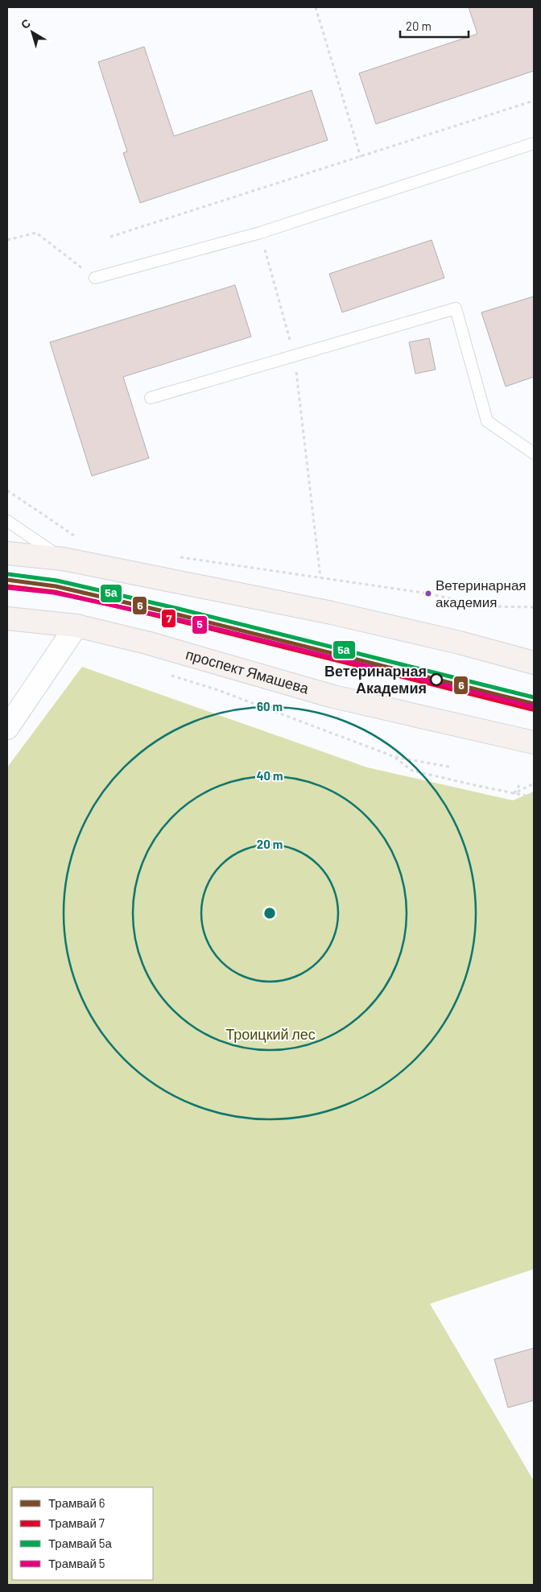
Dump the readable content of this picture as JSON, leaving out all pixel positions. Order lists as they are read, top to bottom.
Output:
{
  "streets": {
    "main road": ["проспект Ямашева"]
  },
  "parks": ["Троицкий лес"],
  "places": ["Ветеринарная академия", "Ветеринарная Академия"],
  "lines": [
    "tram line 5а",
    "tram line 6",
    "tram line 7",
    "tram line 5"
  ],
  "legend": [
    "Трамвай 6",
    "Трамвай 7",
    "Трамвай 5а",
    "Трамвай 5"
  ],
  "scale_bar": "20 m",
  "north": "top left",
  "rings": ["60 m", "40 m", "20 m"]
}
